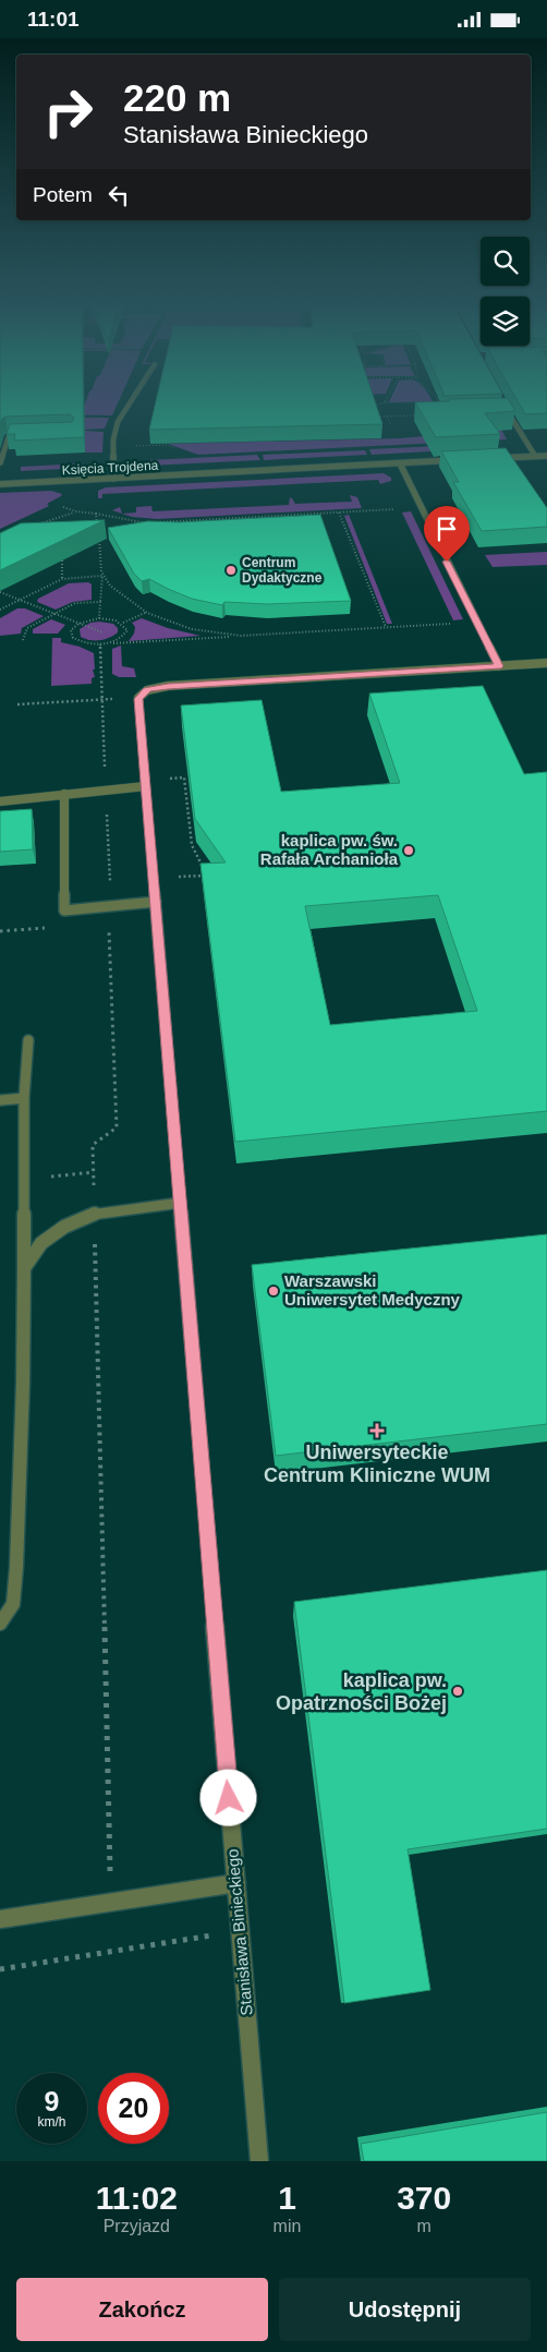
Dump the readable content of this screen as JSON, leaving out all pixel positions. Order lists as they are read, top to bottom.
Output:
{
  "streets": {
    "street": ["Księcia Trojdena", "Stanisława Binieckiego"]
  },
  "places": {
    "other": [
      "Centrum Dydaktyczne",
      "kaplica pw. św. Rafała Archanioła",
      "Warszawski Uniwersytet Medyczny",
      "kaplica pw. Opatrzności Bożej"
    ],
    "health": ["Uniwersyteckie Centrum Kliniczne WUM"]
  },
  "page": {
    "status": "11:01",
    "turn": ["220 m", "Stanisława Binieckiego"],
    "then": "Potem",
    "speed": "9 km/h",
    "limit": "20",
    "eta": [
      "11:02",
      "Przyjazd",
      "1",
      "min",
      "370",
      "m"
    ],
    "buttons": ["Zakończ", "Udostępnij"]
  }
}
